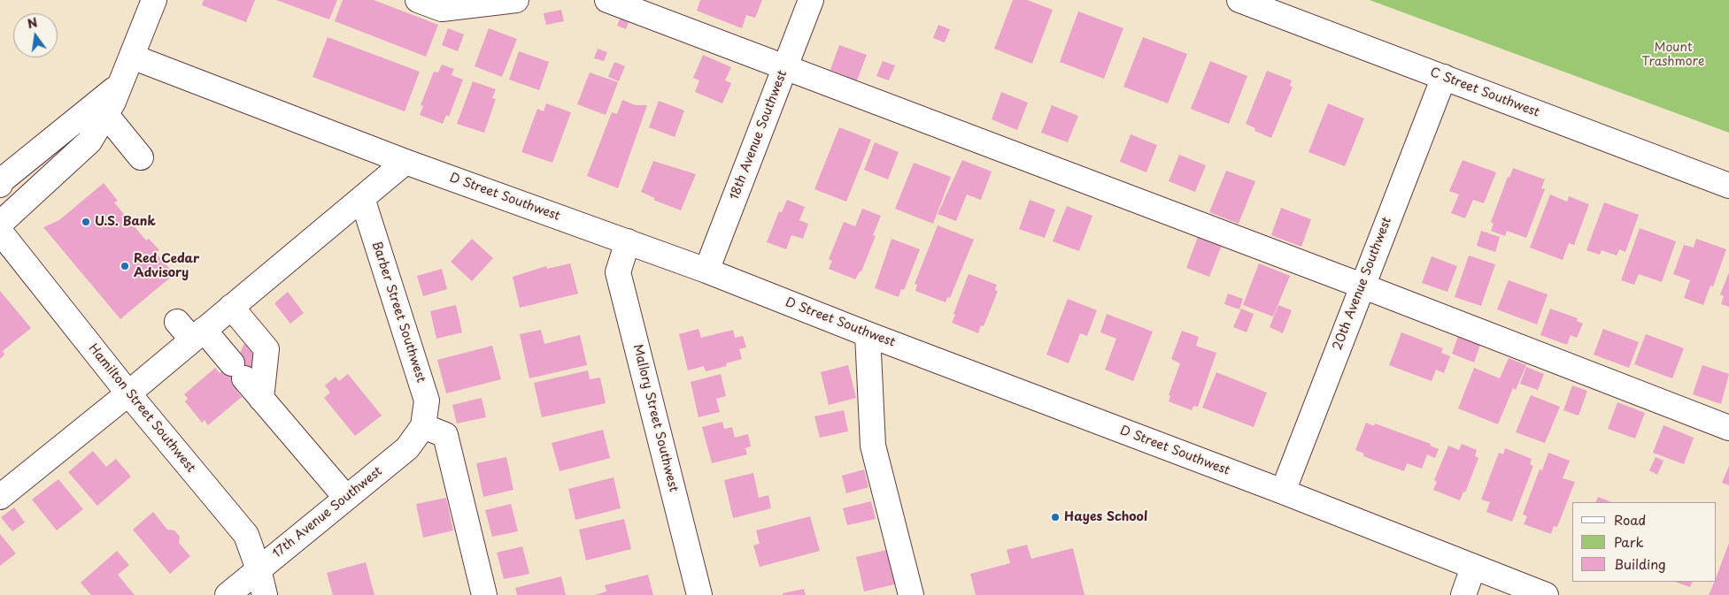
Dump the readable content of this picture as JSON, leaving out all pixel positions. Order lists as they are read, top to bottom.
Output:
{
  "streets": {
    "street": [
      "C Street Southwest",
      "18th Avenue Southwest",
      "D Street Southwest",
      "20th Avenue Southwest",
      "Barber Street Southwest",
      "Hamilton Street Southwest",
      "Mallory Street Southwest",
      "17th Avenue Southwest"
    ]
  },
  "crossings": [
    ["C Street Southwest", "20th Avenue Southwest"],
    ["18th Avenue Southwest", "D Street Southwest"],
    ["D Street Southwest", "20th Avenue Southwest"],
    ["D Street Southwest", "Mallory Street Southwest"],
    ["Barber Street Southwest", "17th Avenue Southwest"],
    ["Hamilton Street Southwest", "17th Avenue Southwest"]
  ],
  "parks": ["Mount Trashmore"],
  "places": ["U.S. Bank", "Red Cedar Advisory", "Hayes School"],
  "legend": ["Road", "Park", "Building"],
  "north": "top"
}
